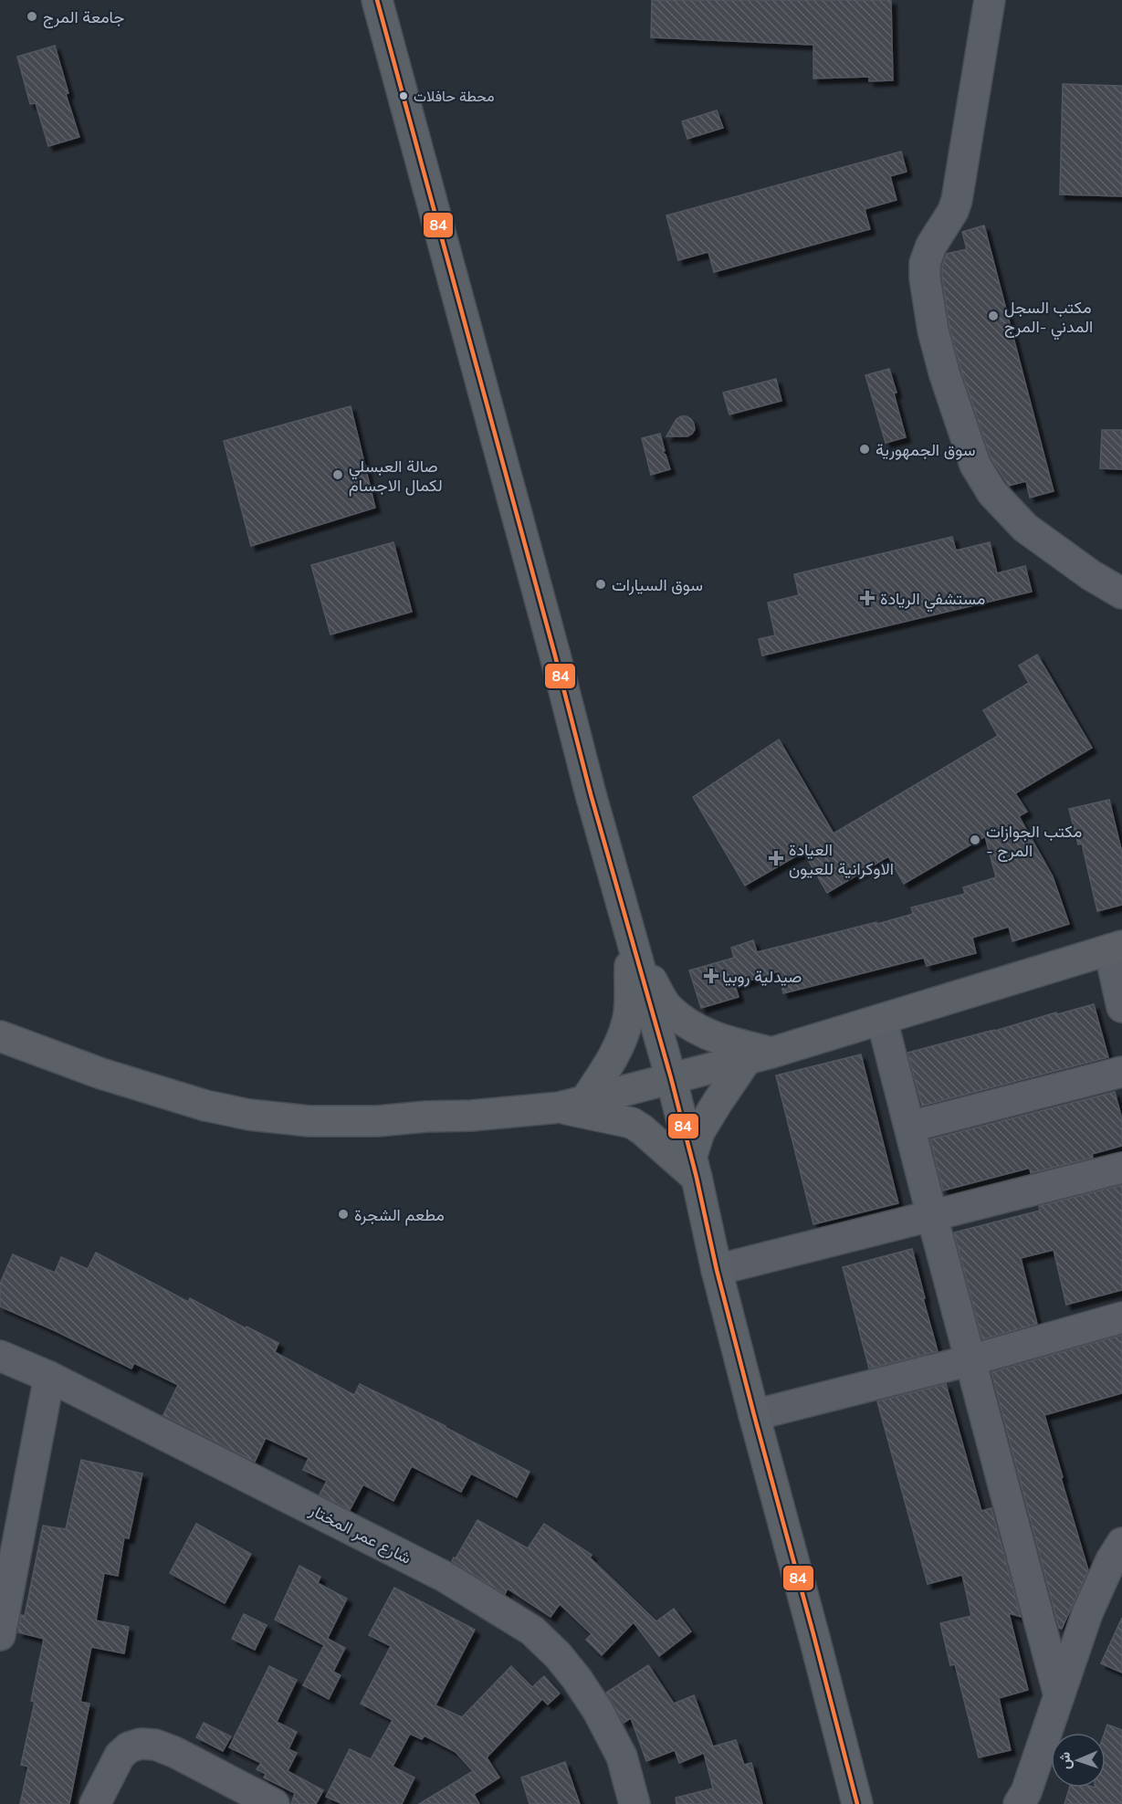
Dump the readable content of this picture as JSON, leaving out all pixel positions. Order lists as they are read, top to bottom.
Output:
{
  "streets": {
    "street": ["شارع عمر المختار"]
  },
  "places": {
    "other": [
      "جامعة المرج",
      "محطة حافلات",
      "مكتب السجل المدني -المرج",
      "سوق الجمهورية",
      "صالة العبسلي لكمال الاجسام",
      "سوق السيارات",
      "مكتب الجوازات - المرج",
      "مطعم الشجرة"
    ],
    "health": ["مستشفي الريادة", "العيادة الاوكرانية للعيون", "صيدلية روبيا"]
  },
  "lines": ["transit line 84"],
  "north": "left"
}
